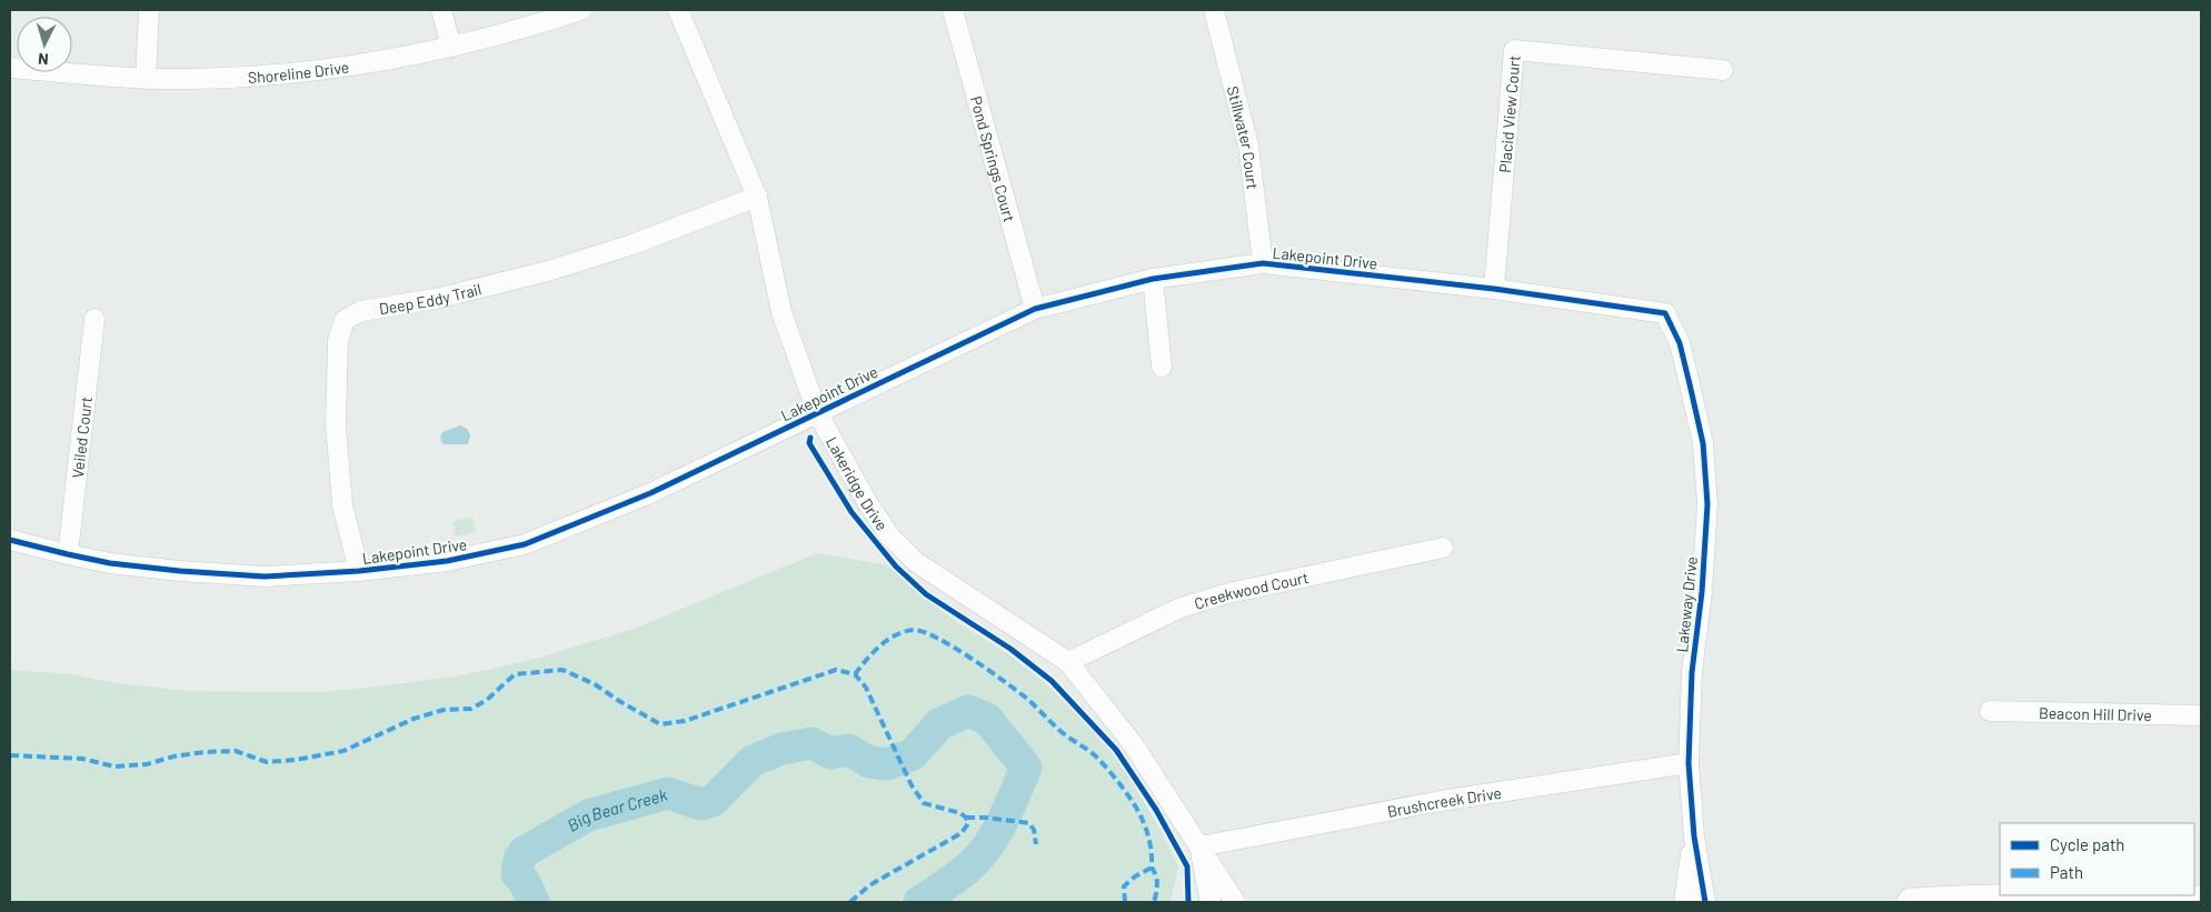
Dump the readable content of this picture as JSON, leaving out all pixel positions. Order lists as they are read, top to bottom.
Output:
{
  "streets": {
    "street": [
      "Shoreline Drive",
      "Placid View Court",
      "Stillwater Court",
      "Pond Springs Court",
      "Lakepoint Drive",
      "Deep Eddy Trail",
      "Veiled Court",
      "Lakeridge Drive",
      "Creekwood Court",
      "Lakeway Drive",
      "Beacon Hill Drive",
      "Brushcreek Drive"
    ]
  },
  "crossings": [
    ["Placid View Court", "Lakepoint Drive"],
    ["Stillwater Court", "Lakepoint Drive"],
    ["Pond Springs Court", "Lakepoint Drive"],
    ["Lakepoint Drive", "Deep Eddy Trail"],
    ["Lakepoint Drive", "Veiled Court"],
    ["Lakepoint Drive", "Lakeridge Drive"],
    ["Lakepoint Drive", "Lakeway Drive"],
    ["Deep Eddy Trail", "Lakeridge Drive"],
    ["Lakeridge Drive", "Creekwood Court"],
    ["Lakeridge Drive", "Brushcreek Drive"],
    ["Lakeway Drive", "Brushcreek Drive"]
  ],
  "water": ["Big Bear Creek"],
  "legend": ["Cycle path", "Path"],
  "north": "bottom"
}
